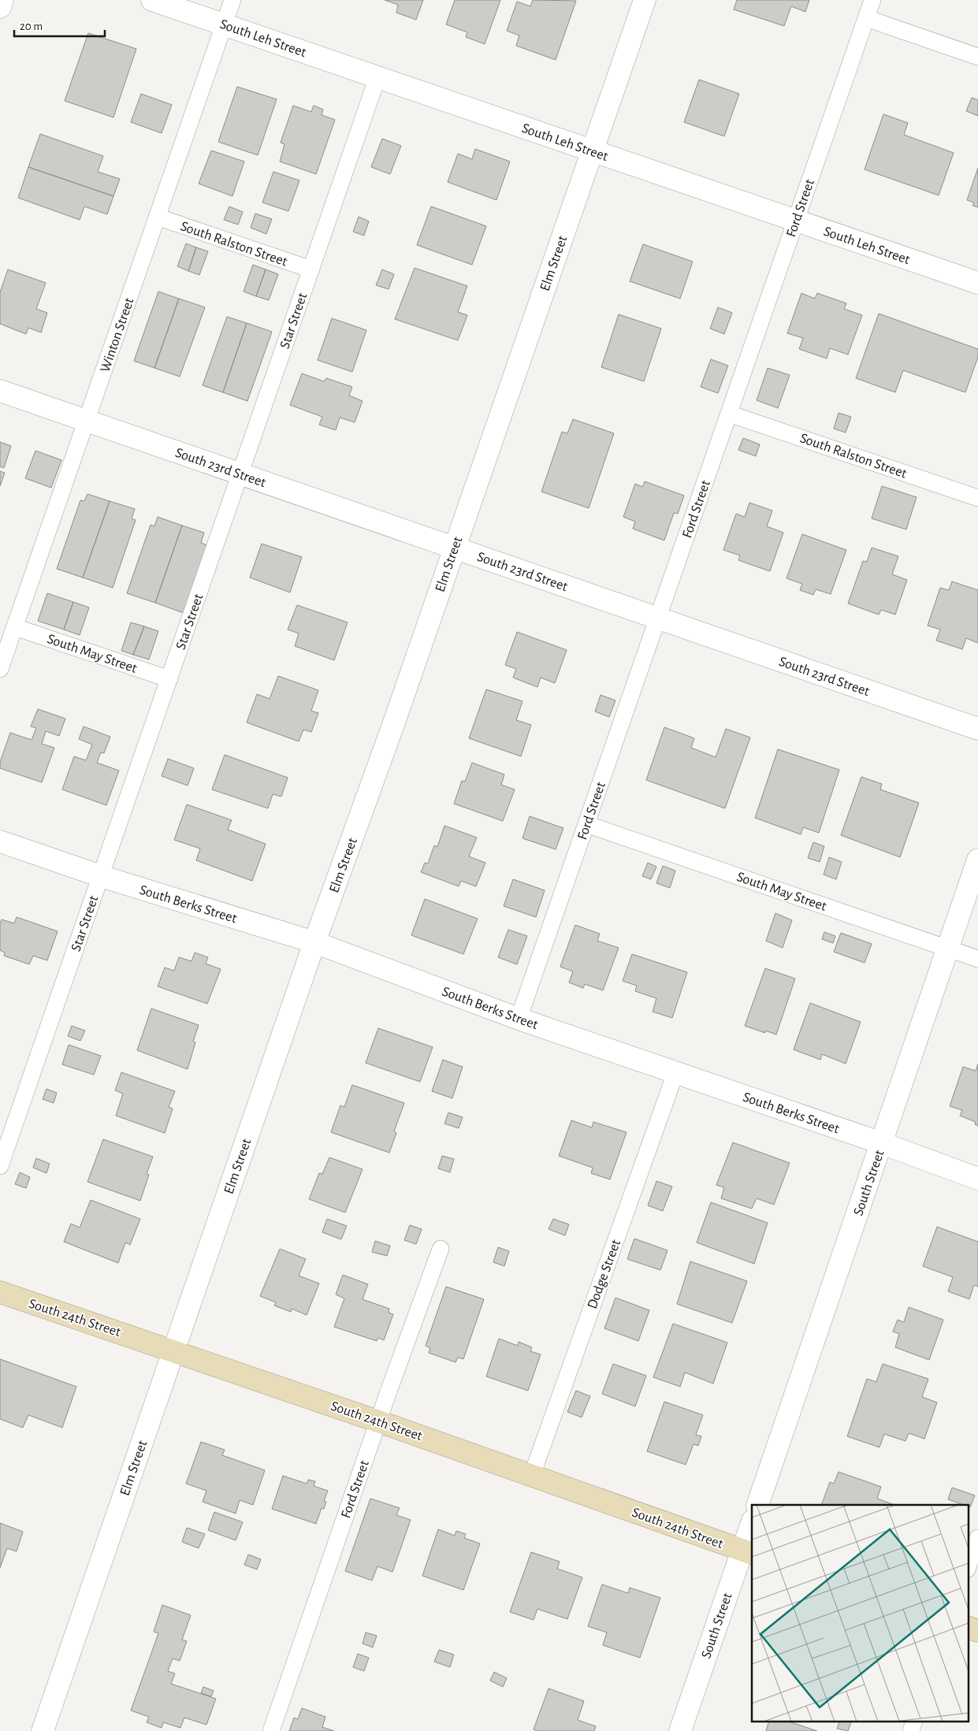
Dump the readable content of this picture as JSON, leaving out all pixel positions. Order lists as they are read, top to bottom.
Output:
{
  "streets": {
    "main road": ["South 24th Street"],
    "street": [
      "South Leh Street",
      "Elm Street",
      "South 23rd Street",
      "South Berks Street",
      "South Street"
    ],
    "lane": [
      "Ford Street",
      "South Ralston Street",
      "Star Street",
      "Winton Street",
      "South May Street",
      "Dodge Street"
    ]
  },
  "crossings": [
    ["South Leh Street", "Ford Street"],
    ["South Leh Street", "Elm Street"],
    ["South Leh Street", "Star Street"],
    ["South Leh Street", "Winton Street"],
    ["Ford Street", "South Ralston Street"],
    ["Ford Street", "South 23rd Street"],
    ["Ford Street", "South May Street"],
    ["Ford Street", "South Berks Street"],
    ["Ford Street", "South 24th Street"],
    ["South Ralston Street", "Star Street"],
    ["South Ralston Street", "Winton Street"],
    ["Elm Street", "South 23rd Street"],
    ["Elm Street", "South Berks Street"],
    ["Elm Street", "South 24th Street"],
    ["Star Street", "South 23rd Street"],
    ["Star Street", "South May Street"],
    ["Star Street", "South Berks Street"],
    ["Winton Street", "South 23rd Street"],
    ["Winton Street", "South May Street"],
    ["South May Street", "South Street"],
    ["South Berks Street", "South Street"],
    ["South Berks Street", "Dodge Street"],
    ["South Street", "South 24th Street"],
    ["Dodge Street", "South 24th Street"]
  ],
  "scale_bar": "20 m"
}
